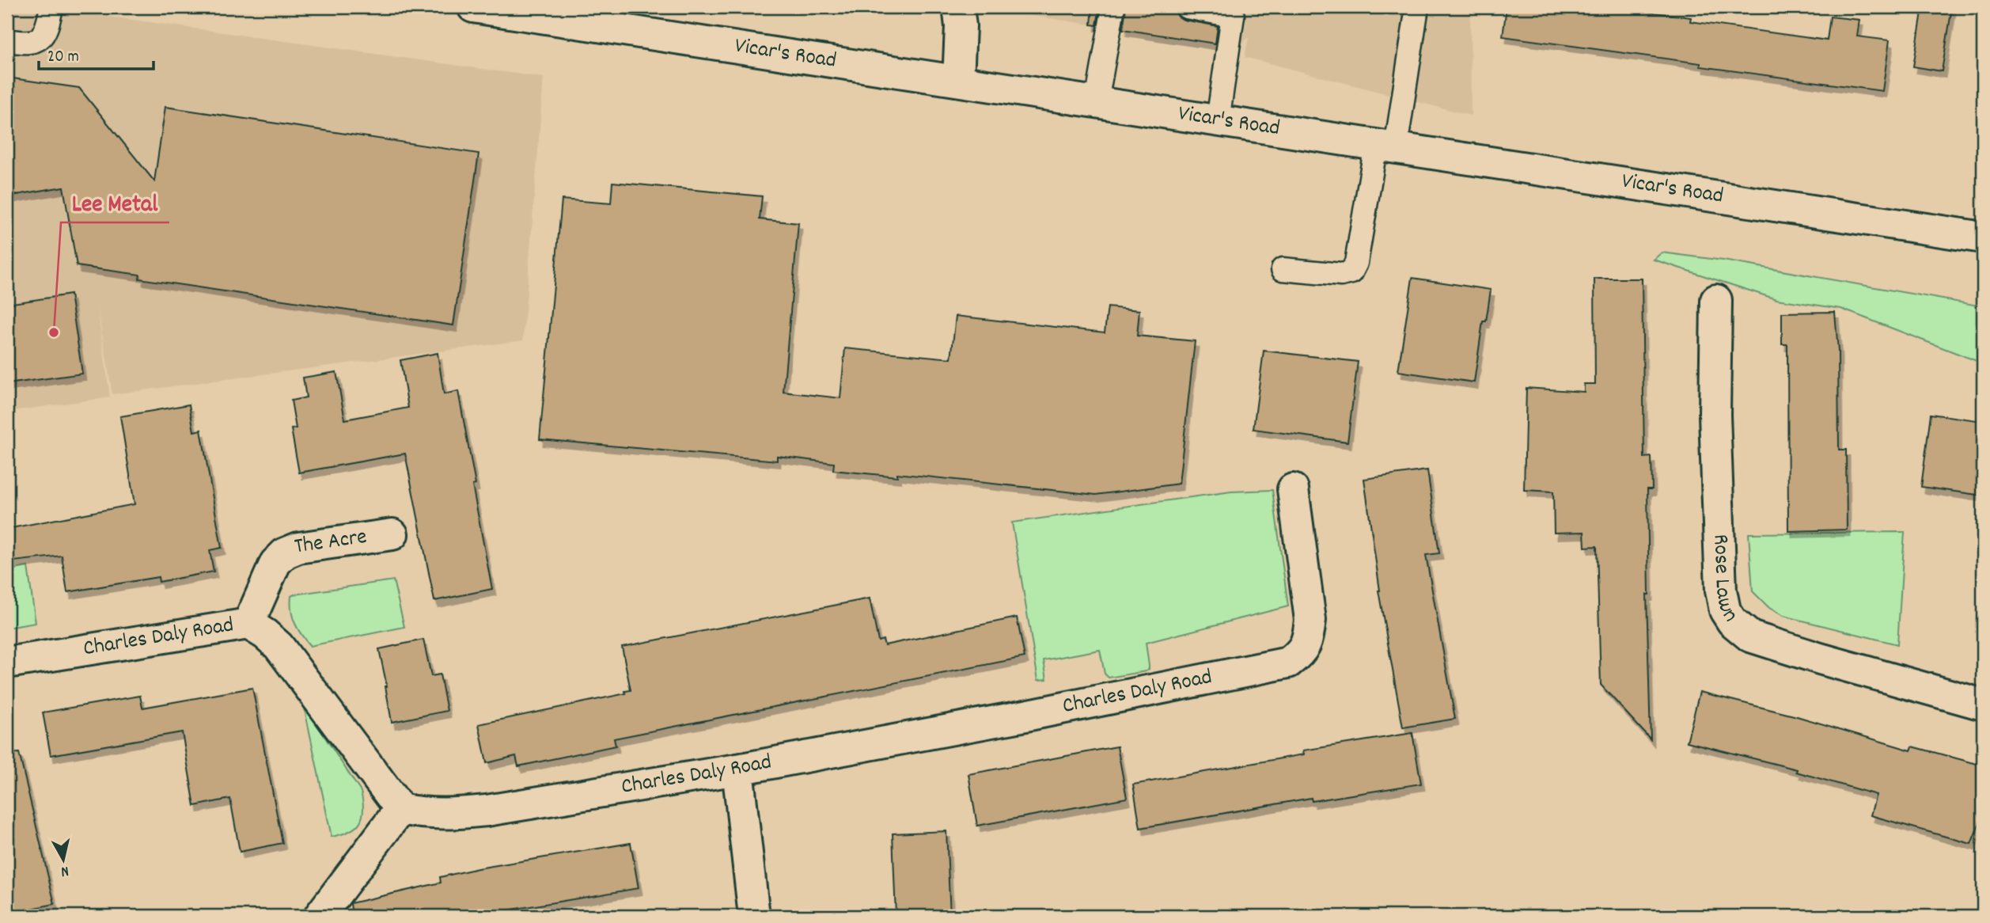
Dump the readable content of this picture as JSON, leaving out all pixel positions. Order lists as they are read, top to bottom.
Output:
{
  "streets": {
    "street": [
      "Vicar's Road",
      "The Acre",
      "Rose Lawn",
      "Charles Daly Road"
    ]
  },
  "crossings": [
    ["The Acre", "Charles Daly Road"]
  ],
  "places": ["Lee Metal"],
  "scale_bar": "20 m",
  "north": "bottom"
}
